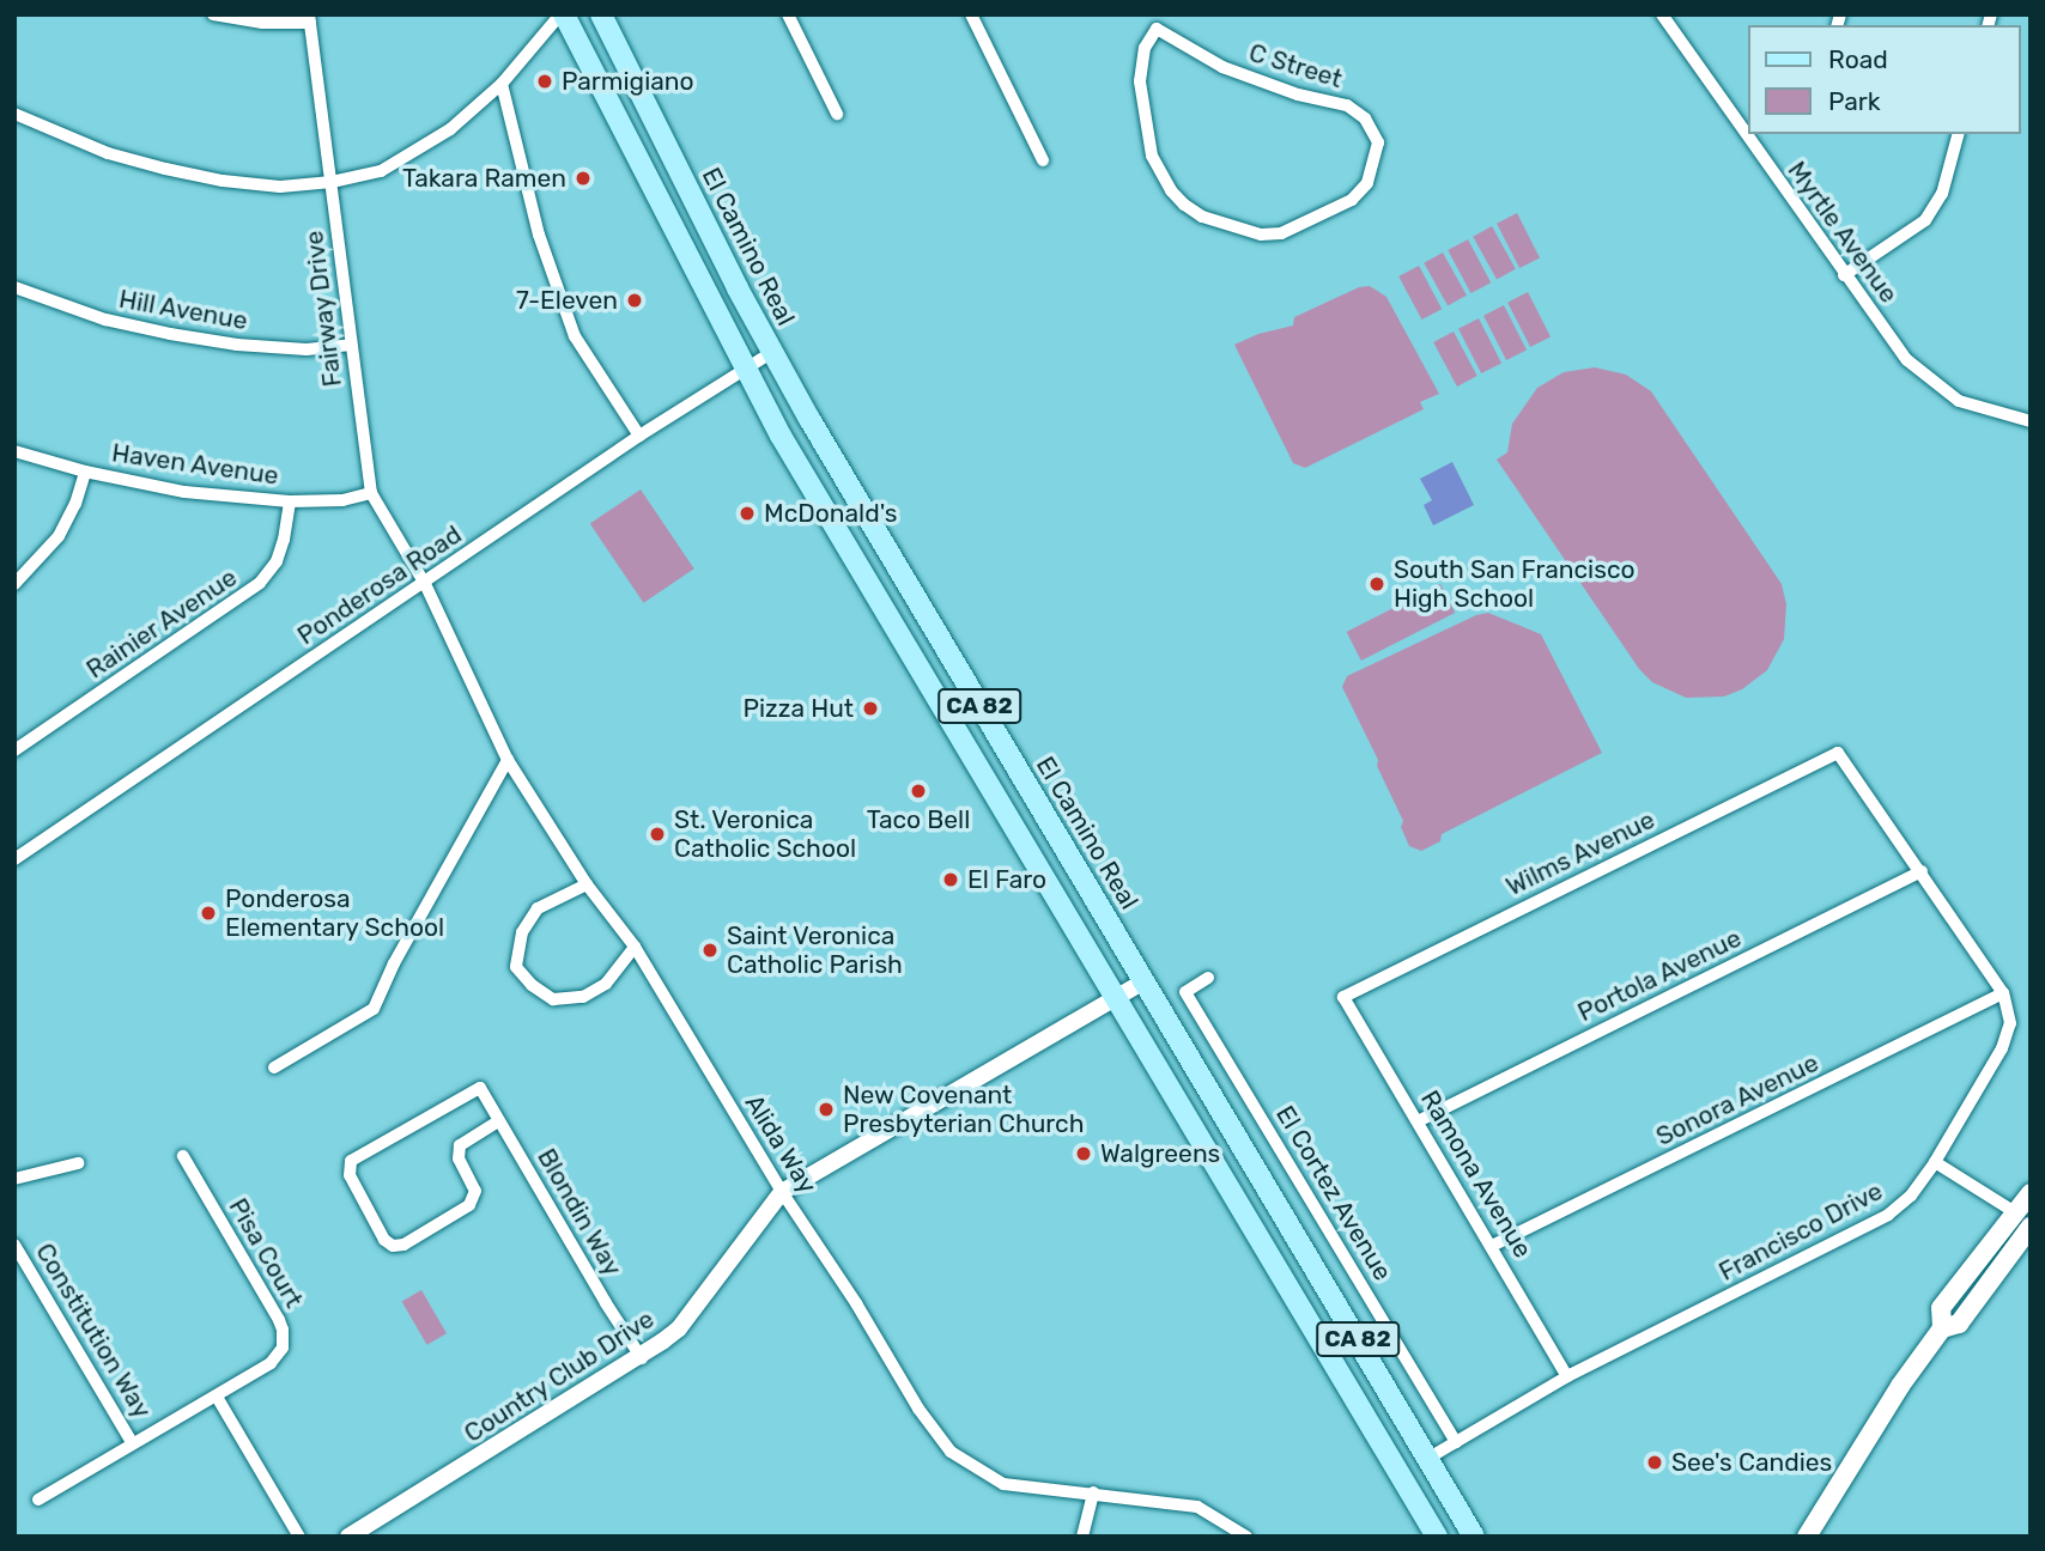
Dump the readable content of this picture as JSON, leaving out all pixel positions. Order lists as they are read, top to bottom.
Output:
{
  "streets": {
    "main road": ["El Camino Real", "CA 82"],
    "street": [
      "C Street",
      "Myrtle Avenue",
      "Fairway Drive",
      "Hill Avenue",
      "Haven Avenue",
      "Ponderosa Road",
      "Rainier Avenue",
      "Wilms Avenue",
      "Portola Avenue",
      "Sonora Avenue",
      "Alida Way",
      "Ramona Avenue",
      "El Cortez Avenue",
      "Blondin Way",
      "Francisco Drive",
      "Pisa Court",
      "Constitution Way",
      "Country Club Drive"
    ]
  },
  "crossings": [
    ["El Camino Real", "Ponderosa Road"],
    ["El Camino Real", "Francisco Drive"],
    ["El Camino Real", "Country Club Drive"],
    ["Fairway Drive", "Hill Avenue"],
    ["Fairway Drive", "Haven Avenue"],
    ["Fairway Drive", "Ponderosa Road"],
    ["Fairway Drive", "Alida Way"],
    ["Haven Avenue", "Rainier Avenue"],
    ["Ponderosa Road", "CA 82"],
    ["Ponderosa Road", "Alida Way"],
    ["CA 82", "Country Club Drive"],
    ["Wilms Avenue", "Ramona Avenue"],
    ["Wilms Avenue", "Francisco Drive"],
    ["Portola Avenue", "Ramona Avenue"],
    ["Portola Avenue", "Francisco Drive"],
    ["Sonora Avenue", "Ramona Avenue"],
    ["Sonora Avenue", "Francisco Drive"],
    ["Alida Way", "Country Club Drive"],
    ["Ramona Avenue", "Francisco Drive"],
    ["El Cortez Avenue", "Francisco Drive"],
    ["Blondin Way", "Country Club Drive"],
    ["Pisa Court", "Constitution Way"]
  ],
  "places": [
    "Parmigiano",
    "Takara Ramen",
    "7-Eleven",
    "McDonald's",
    "South San Francisco High School",
    "Pizza Hut",
    "Taco Bell",
    "St. Veronica Catholic School",
    "El Faro",
    "Ponderosa Elementary School",
    "Saint Veronica Catholic Parish",
    "New Covenant Presbyterian Church",
    "Walgreens",
    "See's Candies"
  ],
  "legend": ["Road", "Park"]
}
